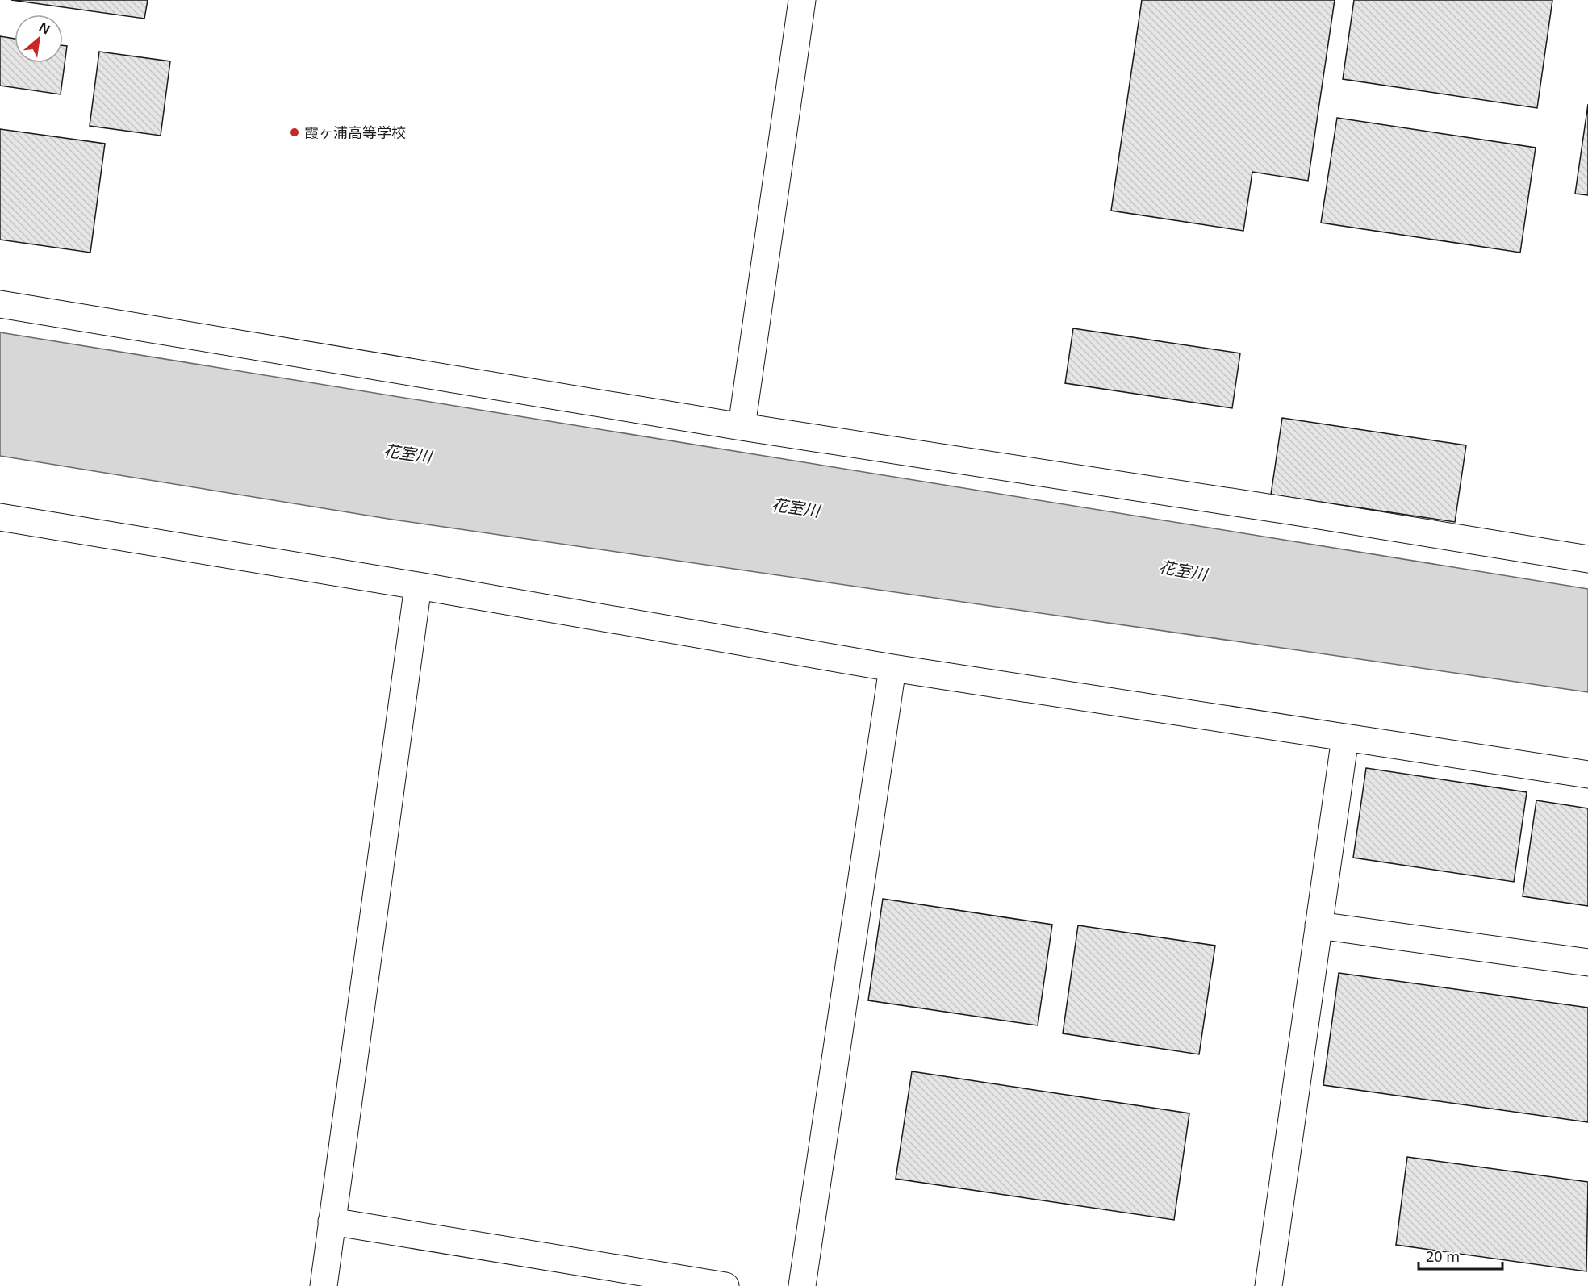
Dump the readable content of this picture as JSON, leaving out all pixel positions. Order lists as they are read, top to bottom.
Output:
{
  "water": ["花室川"],
  "places": ["霞ヶ浦高等学校"],
  "scale_bar": "20 m",
  "north": "top right"
}
